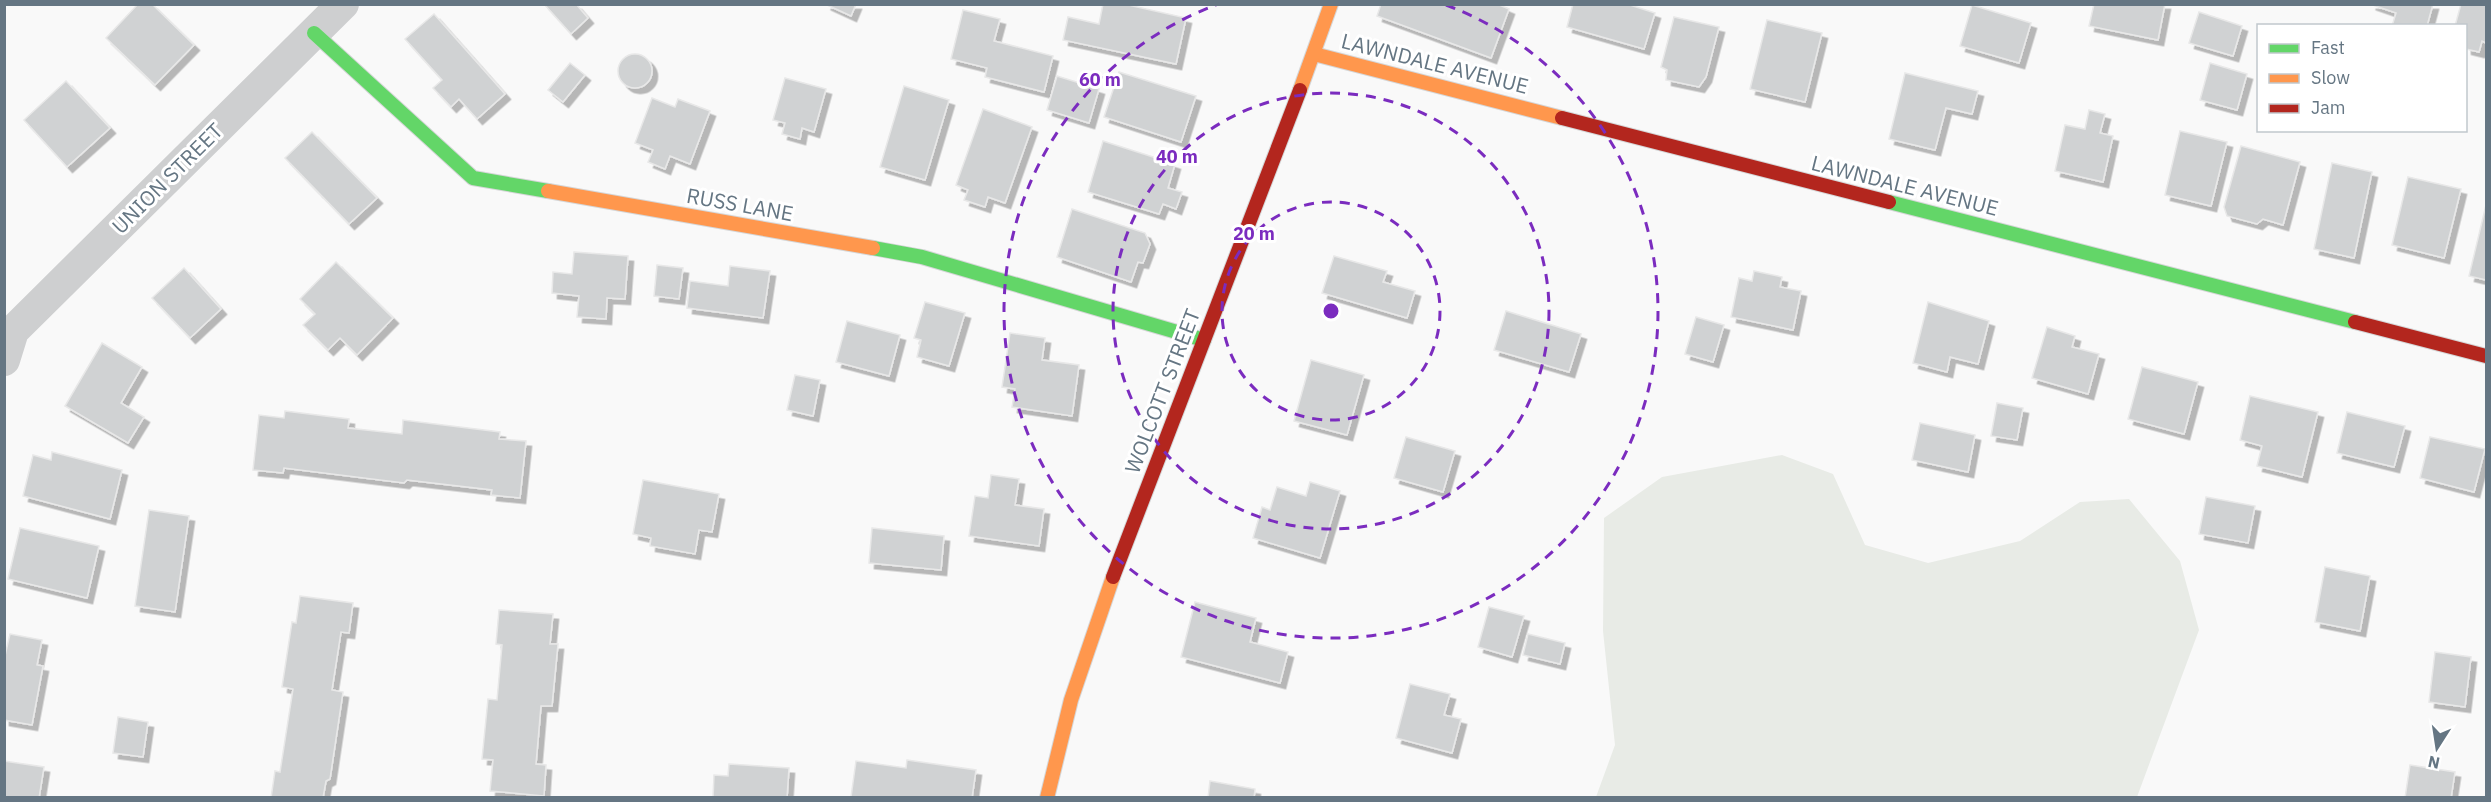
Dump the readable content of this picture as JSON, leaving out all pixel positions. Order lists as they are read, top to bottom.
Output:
{
  "streets": {
    "street": [
      "LAWNDALE AVENUE",
      "UNION STREET",
      "RUSS LANE",
      "WOLCOTT STREET"
    ]
  },
  "crossings": [
    ["LAWNDALE AVENUE", "WOLCOTT STREET"],
    ["UNION STREET", "RUSS LANE"],
    ["RUSS LANE", "WOLCOTT STREET"]
  ],
  "legend": ["Fast", "Slow", "Jam"],
  "north": "bottom",
  "rings": ["60 m", "40 m", "20 m"]
}
